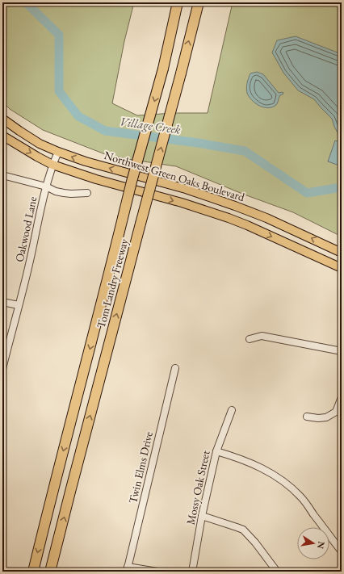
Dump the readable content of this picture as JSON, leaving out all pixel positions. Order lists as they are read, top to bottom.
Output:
{
  "streets": {
    "highway": ["Tom Landry Freeway"],
    "main road": ["Northwest Green Oaks Boulevard"],
    "street": ["Oakwood Lane", "Twin Elms Drive", "Mossy Oak Street"]
  },
  "crossings": [
    ["Northwest Green Oaks Boulevard", "Oakwood Lane"]
  ],
  "water": ["Village Creek"],
  "north": "right"
}
